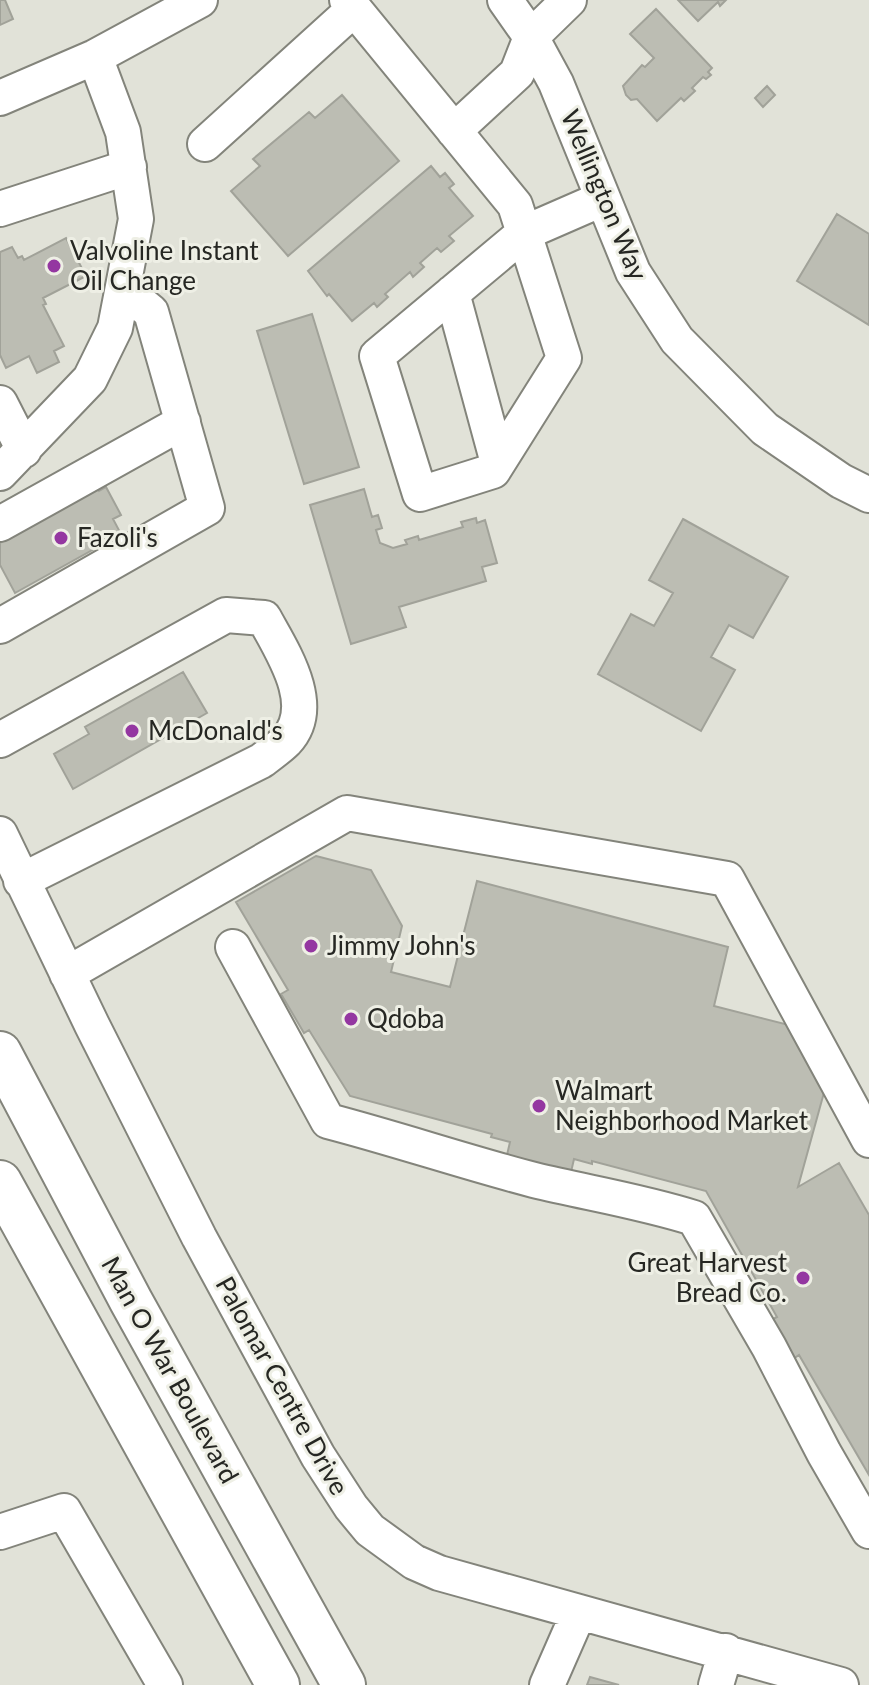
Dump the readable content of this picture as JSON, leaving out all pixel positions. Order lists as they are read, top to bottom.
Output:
{
  "streets": {
    "main road": ["Man O War Boulevard"],
    "street": ["Wellington Way", "Palomar Centre Drive"]
  },
  "places": [
    "Valvoline Instant Oil Change",
    "Fazoli's",
    "McDonald's",
    "Jimmy John's",
    "Qdoba",
    "Walmart Neighborhood Market",
    "Great Harvest Bread Co."
  ]
}
